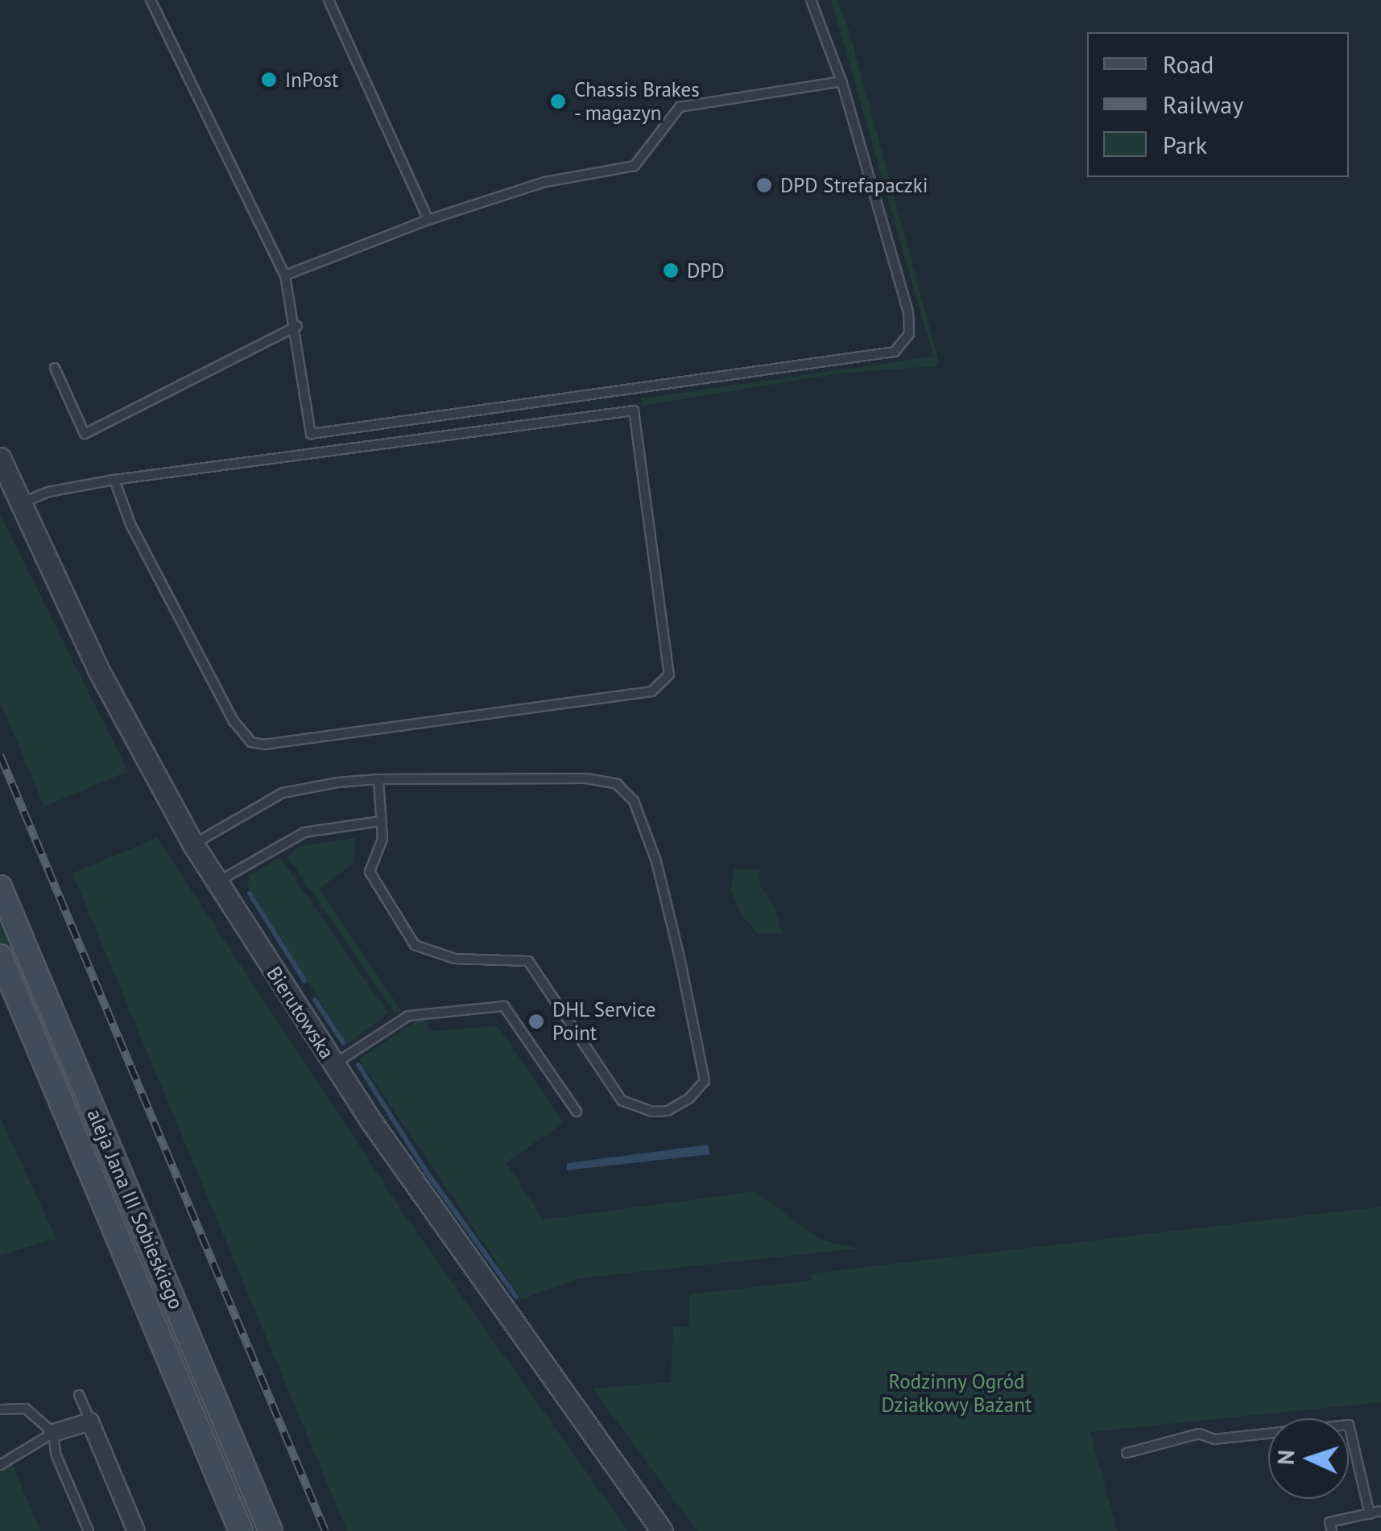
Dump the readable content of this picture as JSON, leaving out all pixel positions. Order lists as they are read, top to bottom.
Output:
{
  "streets": {
    "main road": ["aleja Jana III Sobieskiego"],
    "street": ["Bierutowska"]
  },
  "parks": ["Rodzinny Ogród Działkowy Bażant"],
  "places": [
    "InPost",
    "Chassis Brakes - magazyn",
    "DPD Strefapaczki",
    "DPD",
    "DHL Service Point"
  ],
  "legend": ["Road", "Railway", "Park"],
  "north": "left"
}
